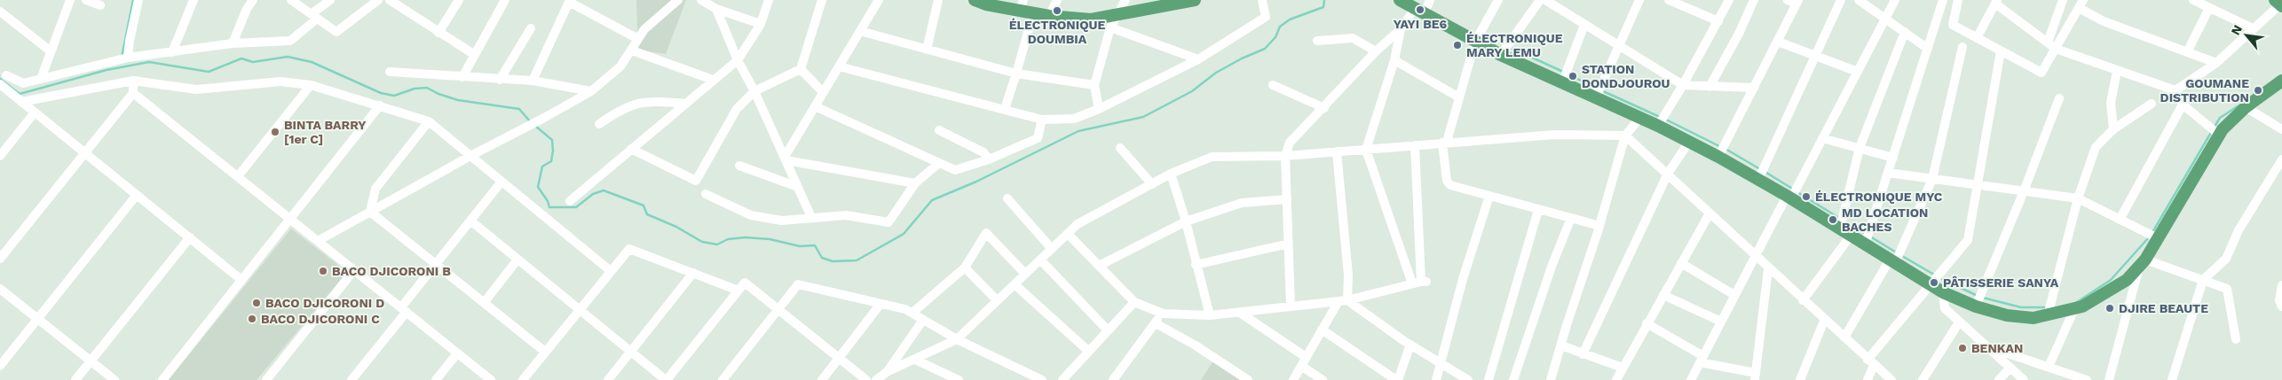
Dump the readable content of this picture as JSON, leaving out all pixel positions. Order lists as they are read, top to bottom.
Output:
{
  "places": [
    "YAYI BE6",
    "ÉLECTRONIQUE DOUMBIA",
    "ÉLECTRONIQUE MARY LEMU",
    "STATION DONDJOUROU",
    "GOUMANE DISTRIBUTION",
    "BINTA BARRY [1er C]",
    "ÉLECTRONIQUE MYC",
    "MD LOCATION BACHES",
    "BACO DJICORONI B",
    "PÂTISSERIE SANYA",
    "BACO DJICORONI D",
    "DJIRE BEAUTE",
    "BACO DJICORONI C",
    "BENKAN"
  ],
  "north": "top left"
}
